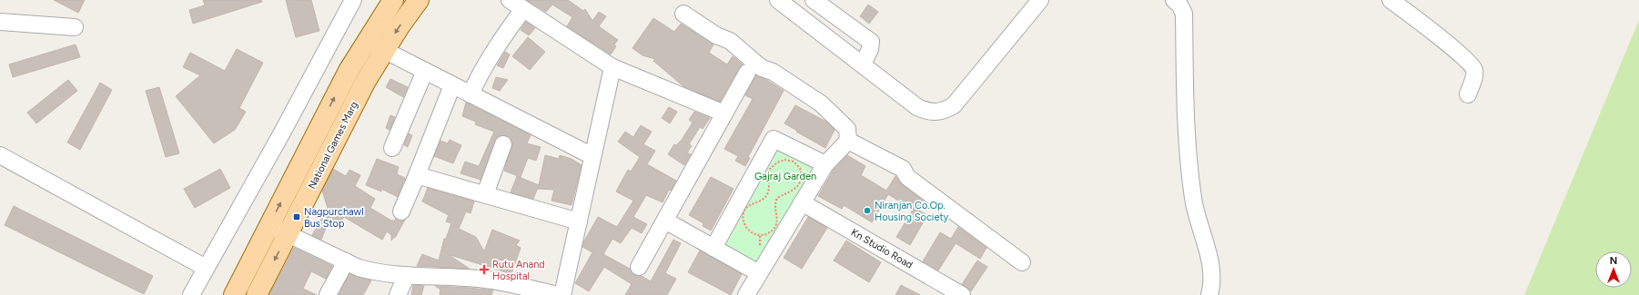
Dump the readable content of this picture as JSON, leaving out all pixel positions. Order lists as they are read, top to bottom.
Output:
{
  "streets": {
    "main road": ["National Games Marg"],
    "street": ["Kn Studio Road"]
  },
  "parks": ["Gajraj Garden"],
  "places": {
    "other": ["Niranjan Co.Op. Housing Society"],
    "transit": ["Nagpurchawl Bus Stop"],
    "health": ["Rutu Anand Hospital"]
  },
  "north": "top"
}
